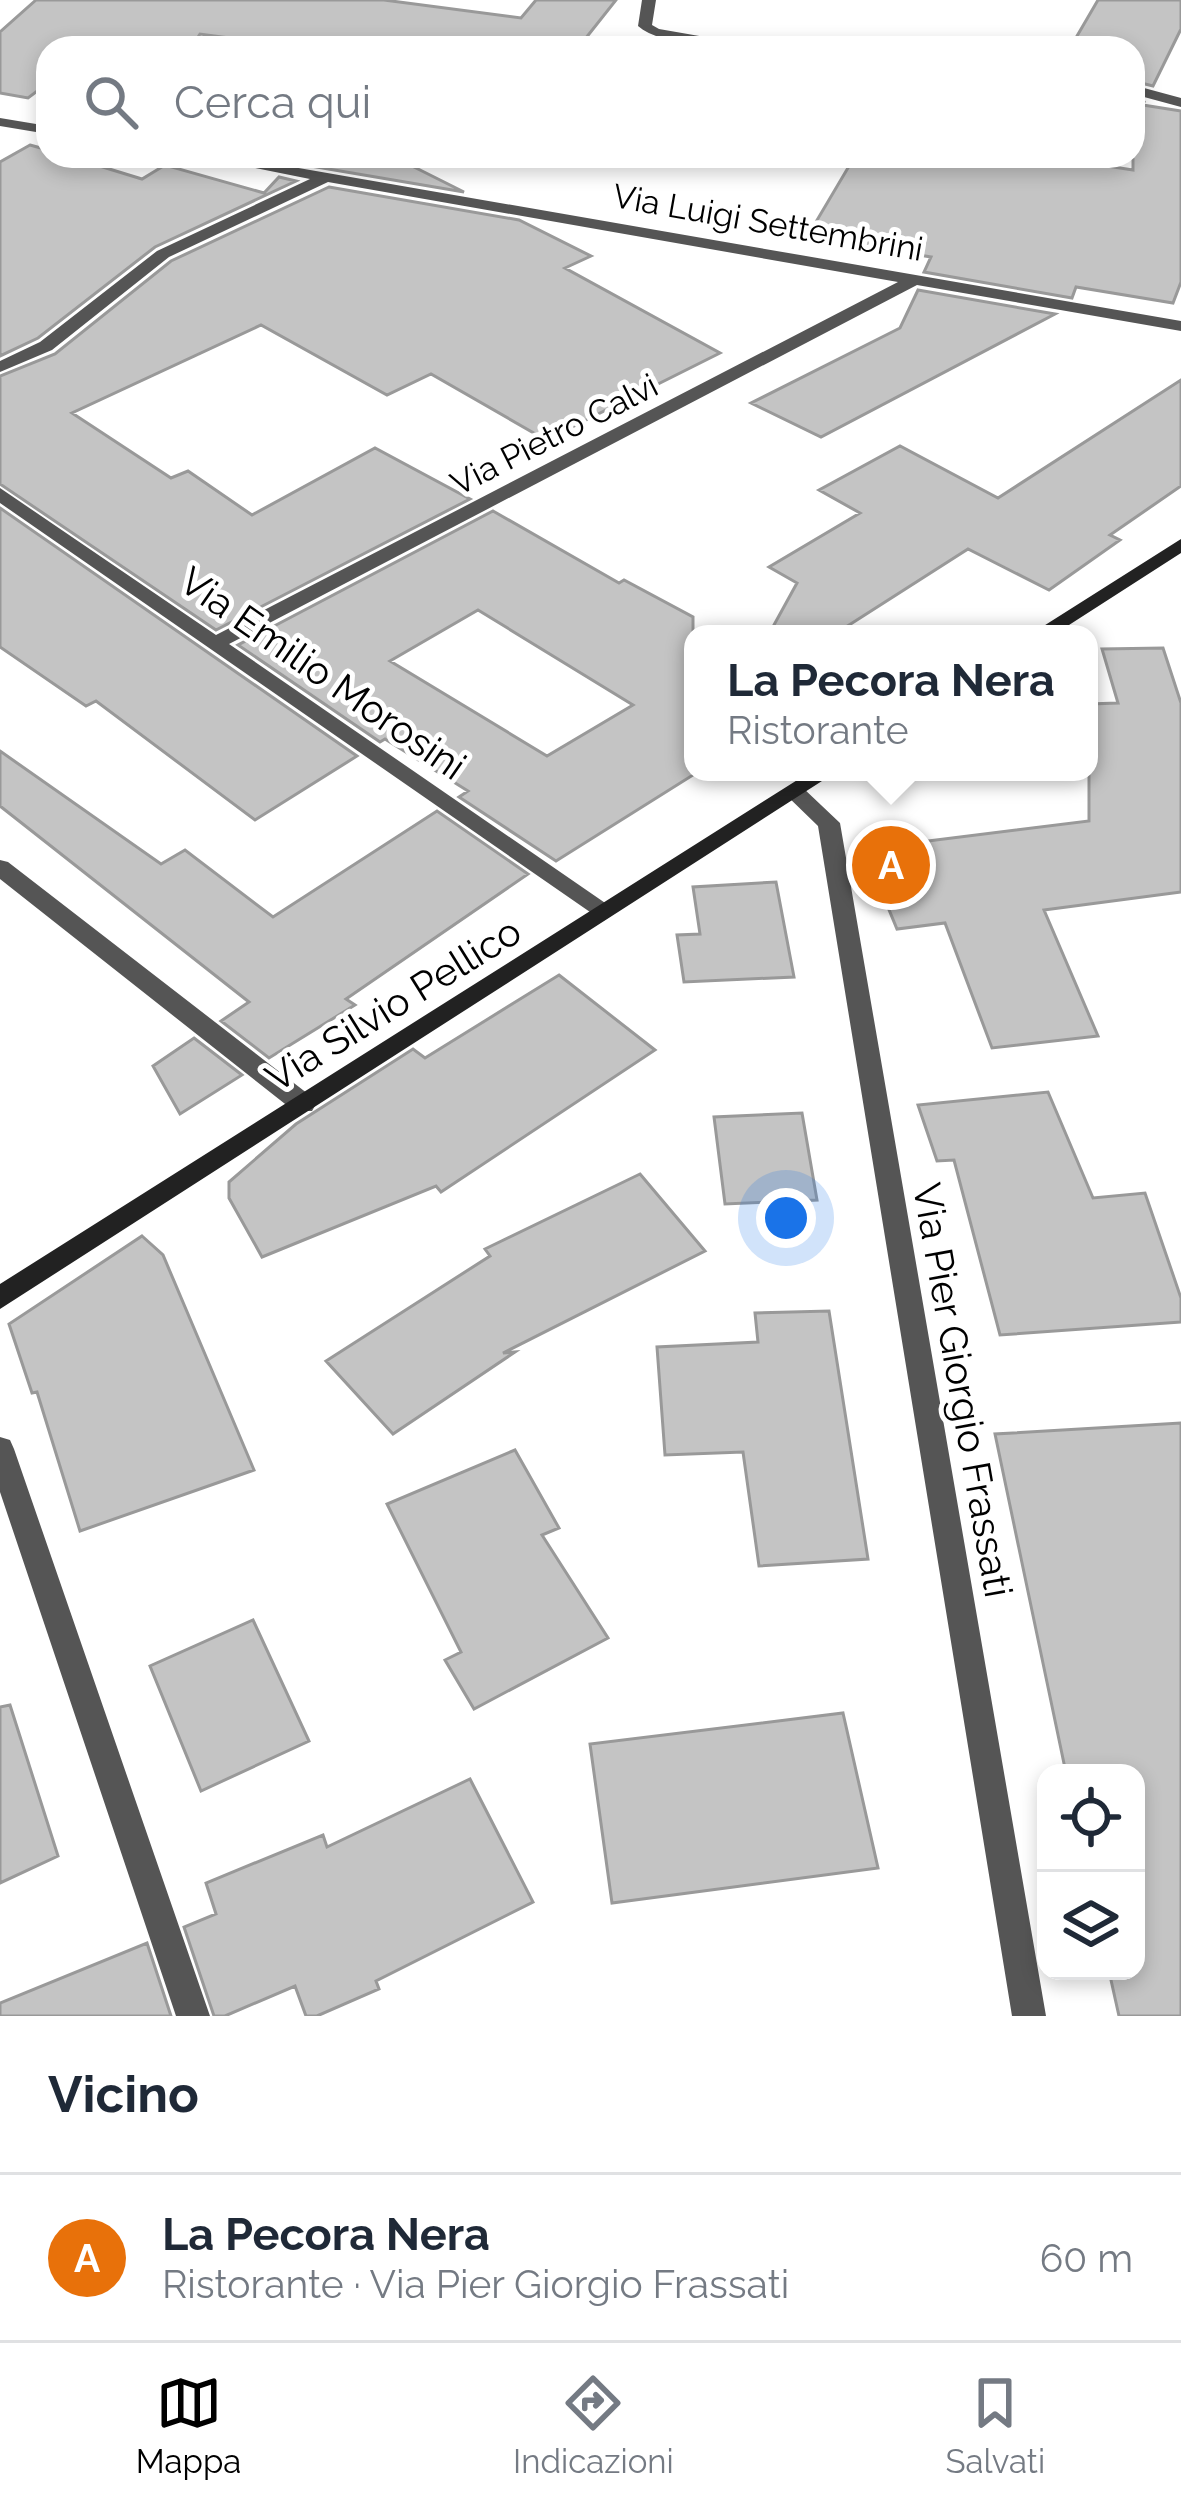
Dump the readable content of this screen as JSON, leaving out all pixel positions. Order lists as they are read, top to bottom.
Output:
{
  "streets": {
    "street": [
      "Via Luigi Settembrini",
      "Via Pietro Calvi",
      "Via Emilio Morosini",
      "Via Silvio Pellico",
      "Via Pier Giorgio Frassati"
    ]
  },
  "crossings": [
    ["Via Luigi Settembrini", "Via Pietro Calvi"],
    ["Via Pietro Calvi", "Via Emilio Morosini"],
    ["Via Emilio Morosini", "Via Silvio Pellico"],
    ["Via Silvio Pellico", "Via Pier Giorgio Frassati"]
  ],
  "page": {
    "search": "Cerca qui",
    "popup": ["La Pecora Nera", "Ristorante"],
    "pins": "A",
    "heading": "Vicino",
    "list": [
      {
        "mark": "A",
        "name": "La Pecora Nera",
        "note": "Ristorante · Via Pier Giorgio Frassati",
        "value": "60 m"
      }
    ],
    "nav": ["Mappa", "Indicazioni", "Salvati"]
  }
}
